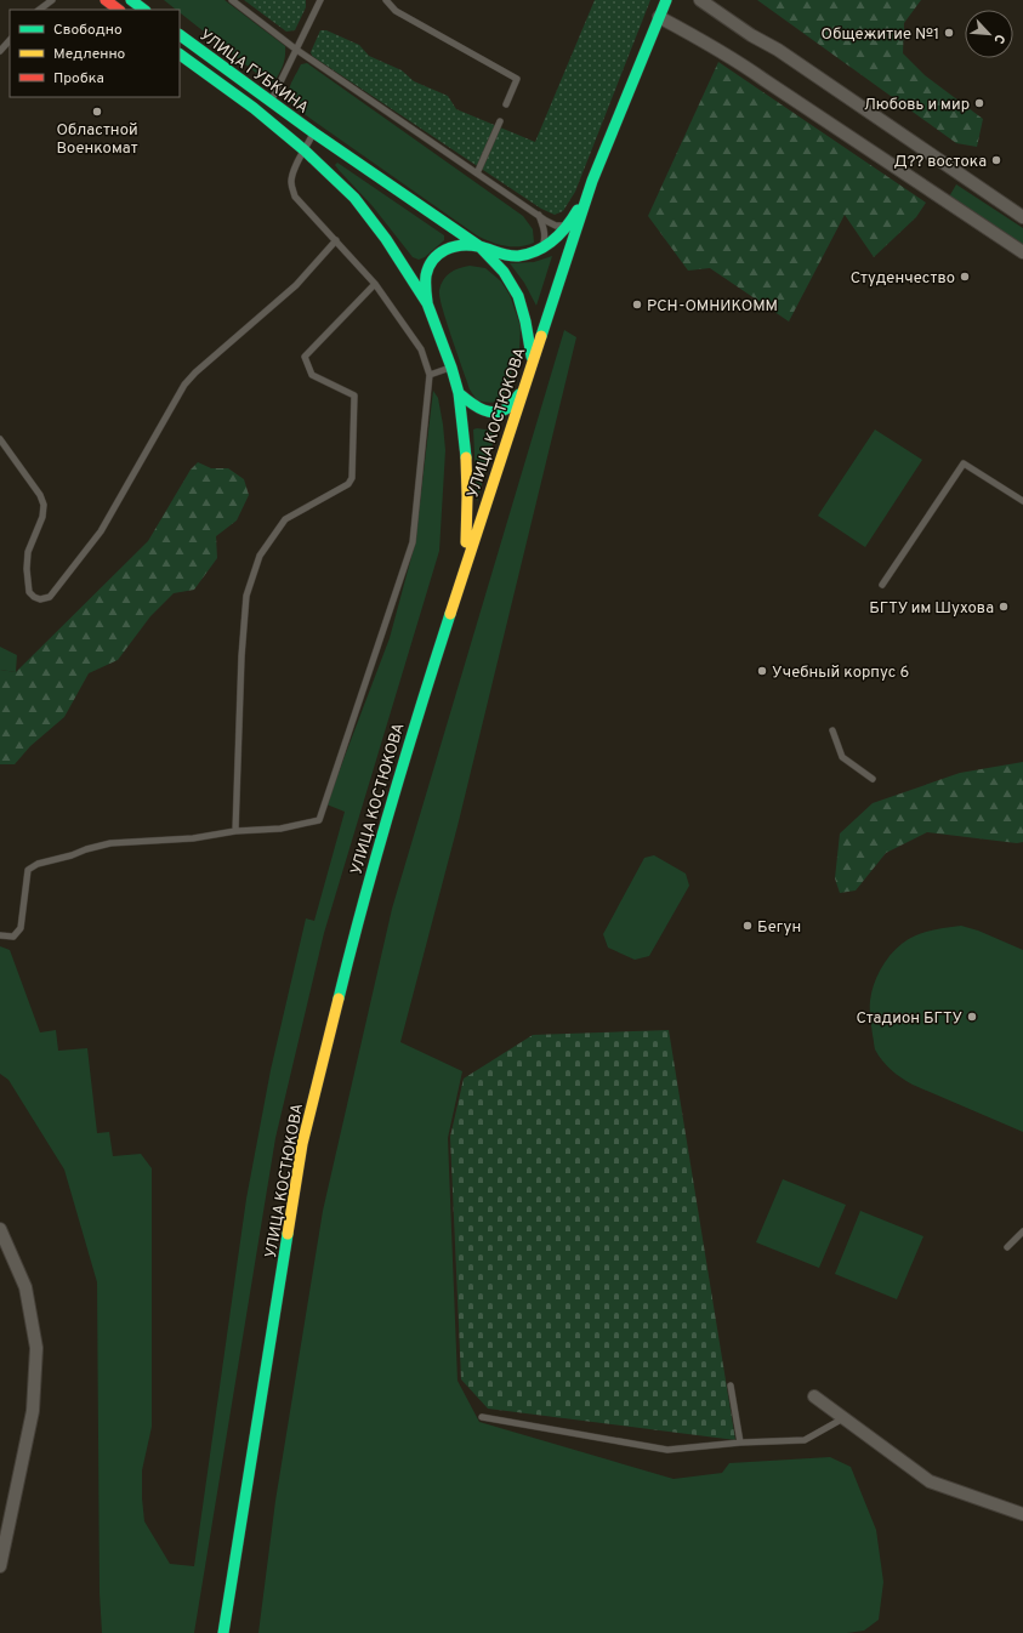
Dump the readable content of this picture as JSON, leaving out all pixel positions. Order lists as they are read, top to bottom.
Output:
{
  "streets": {
    "main road": ["УЛИЦА ГУБКИНА", "УЛИЦА КОСТЮКОВА"]
  },
  "places": [
    "Общежитие №1",
    "Любовь и мир",
    "Областной Военкомат",
    "Д?? востока",
    "Студенчество",
    "РСН-ОМНИКОММ",
    "БГТУ им Шухова",
    "Учебный корпус 6",
    "Бегун",
    "Стадион БГТУ"
  ],
  "legend": ["Свободно", "Медленно", "Пробка"],
  "north": "bottom right"
}
